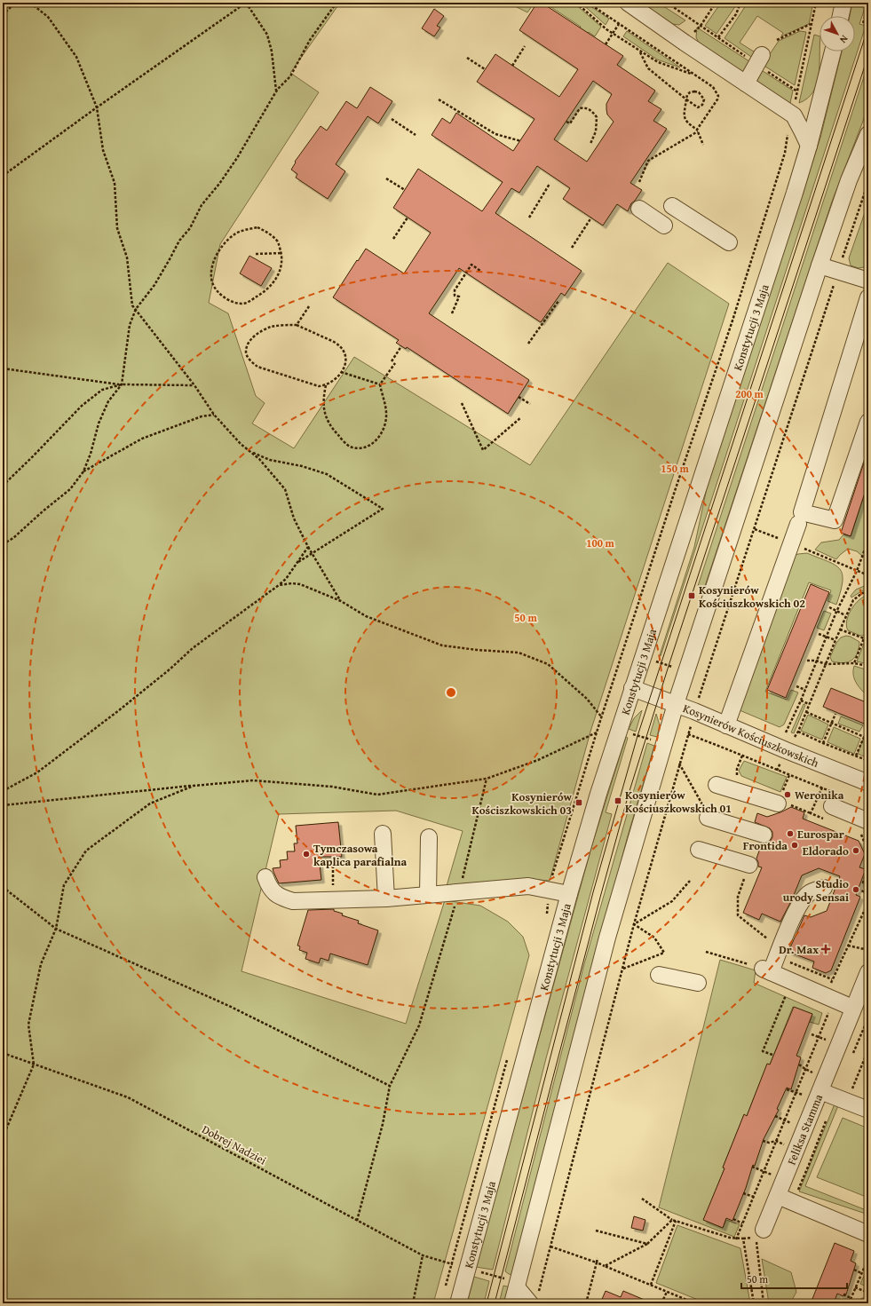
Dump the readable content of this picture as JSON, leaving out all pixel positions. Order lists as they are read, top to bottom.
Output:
{
  "streets": {
    "street": ["Konstytucji 3 Maja", "Kosynierów Kościuszkowskich", "Feliksa Stamma"],
    "path": ["Dobrej Nadziei"]
  },
  "crossings": [
    ["Konstytucji 3 Maja", "Kosynierów Kościuszkowskich"],
    ["Konstytucji 3 Maja", "Dobrej Nadziei"]
  ],
  "places": {
    "transit": ["Kosynierów Kościuszkowskich 02", "Kosynierów Kościuszkowskich 01", "Kosynierów Kościszkowskich 03"],
    "other": [
      "Weronika",
      "Eurospar",
      "Frontida",
      "Eldorado",
      "Tymczasowa kaplica parafialna",
      "Studio urody Sensai"
    ],
    "health": ["Dr. Max"]
  },
  "scale_bar": "50 m",
  "north": "bottom right",
  "rings": [
    "200 m",
    "150 m",
    "100 m",
    "50 m"
  ]
}
